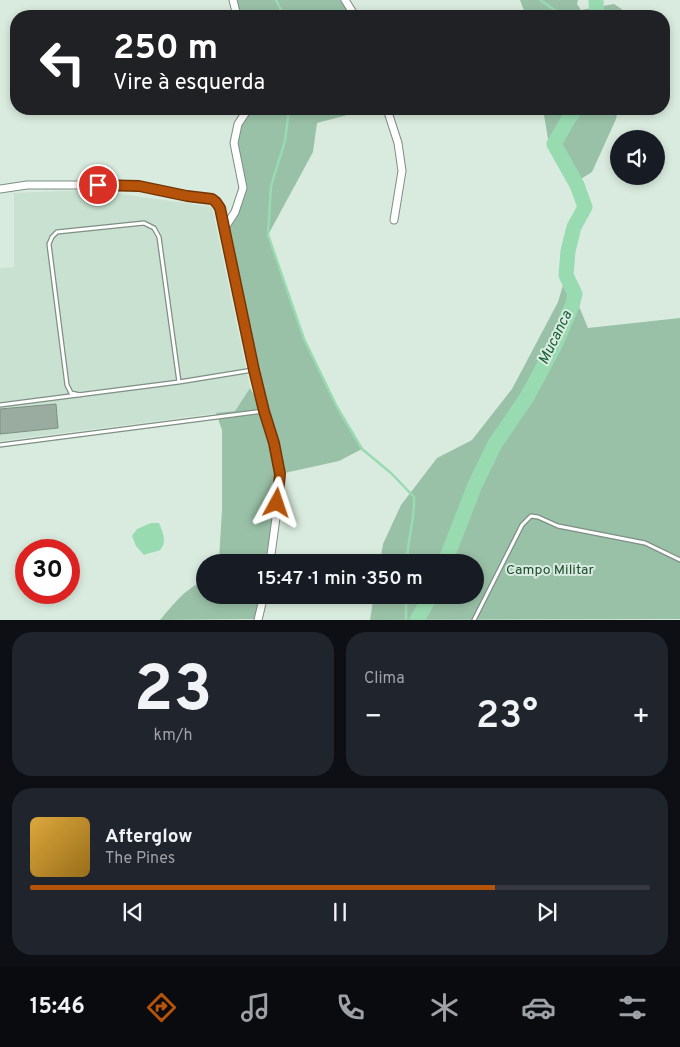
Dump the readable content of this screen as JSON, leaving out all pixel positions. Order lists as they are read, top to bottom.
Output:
{
  "water": ["Mucanca"],
  "parks": ["Campo Militar"],
  "page": {
    "turn": ["250 m", "Vire à esquerda"],
    "limit": "30",
    "trip": "15:47 · 1 min · 350 m",
    "tile": [
      ["23", "km/h"],
      "Clima"
    ],
    "heat": ["−", "23°", "+"],
    "song": ["Afterglow", "The Pines"],
    "tabs": "15:46"
  }
}
